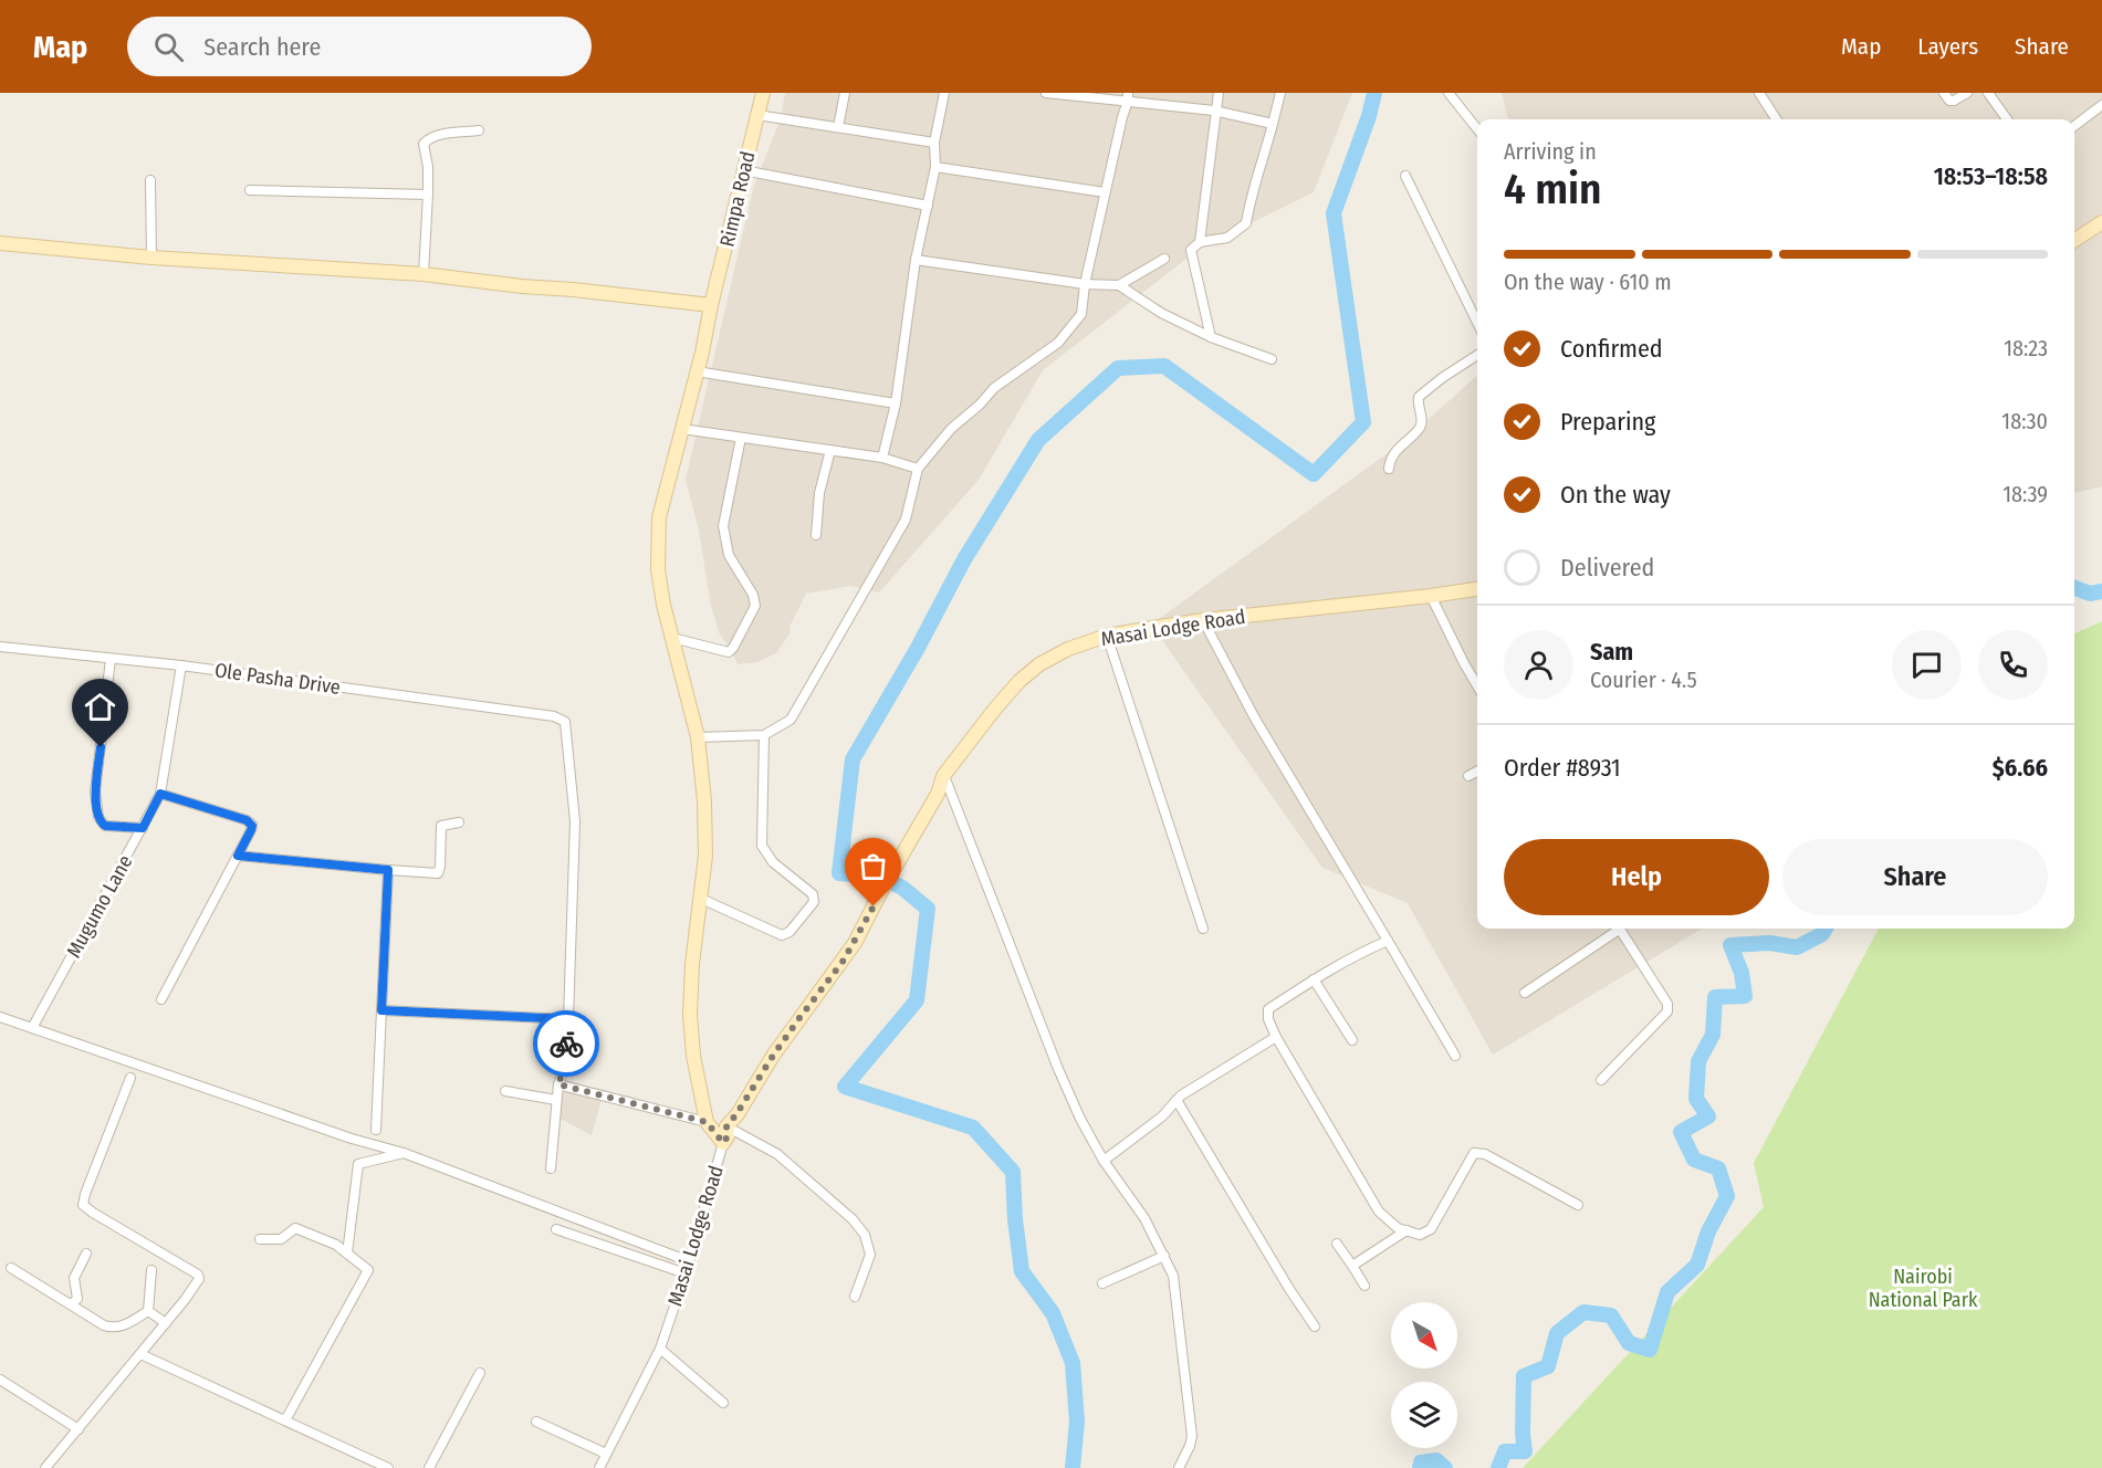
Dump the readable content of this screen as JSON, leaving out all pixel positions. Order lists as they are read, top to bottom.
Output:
{
  "streets": {
    "street": [
      "Rimpa Road",
      "Masai Lodge Road",
      "Ole Pasha Drive",
      "Mugumo Lane"
    ]
  },
  "crossings": [
    ["Ole Pasha Drive", "Mugumo Lane"]
  ],
  "parks": ["Nairobi National Park"],
  "north": "bottom right",
  "page": {
    "header": "Map",
    "search": "Search here",
    "nav": ["Map", "Layers", "Share"],
    "heading": ["4 min", "Arriving in", "18:53–18:58"],
    "panel": [
      "Sam",
      "Courier · 4.5",
      "Order #8931",
      "$6.66"
    ],
    "bar": "On the way · 610 m",
    "list": [
      ["Confirmed", "18:23"],
      ["Preparing", "18:30"],
      ["On the way", "18:39"],
      "Delivered"
    ],
    "buttons": ["Help", "Share"]
  }
}
